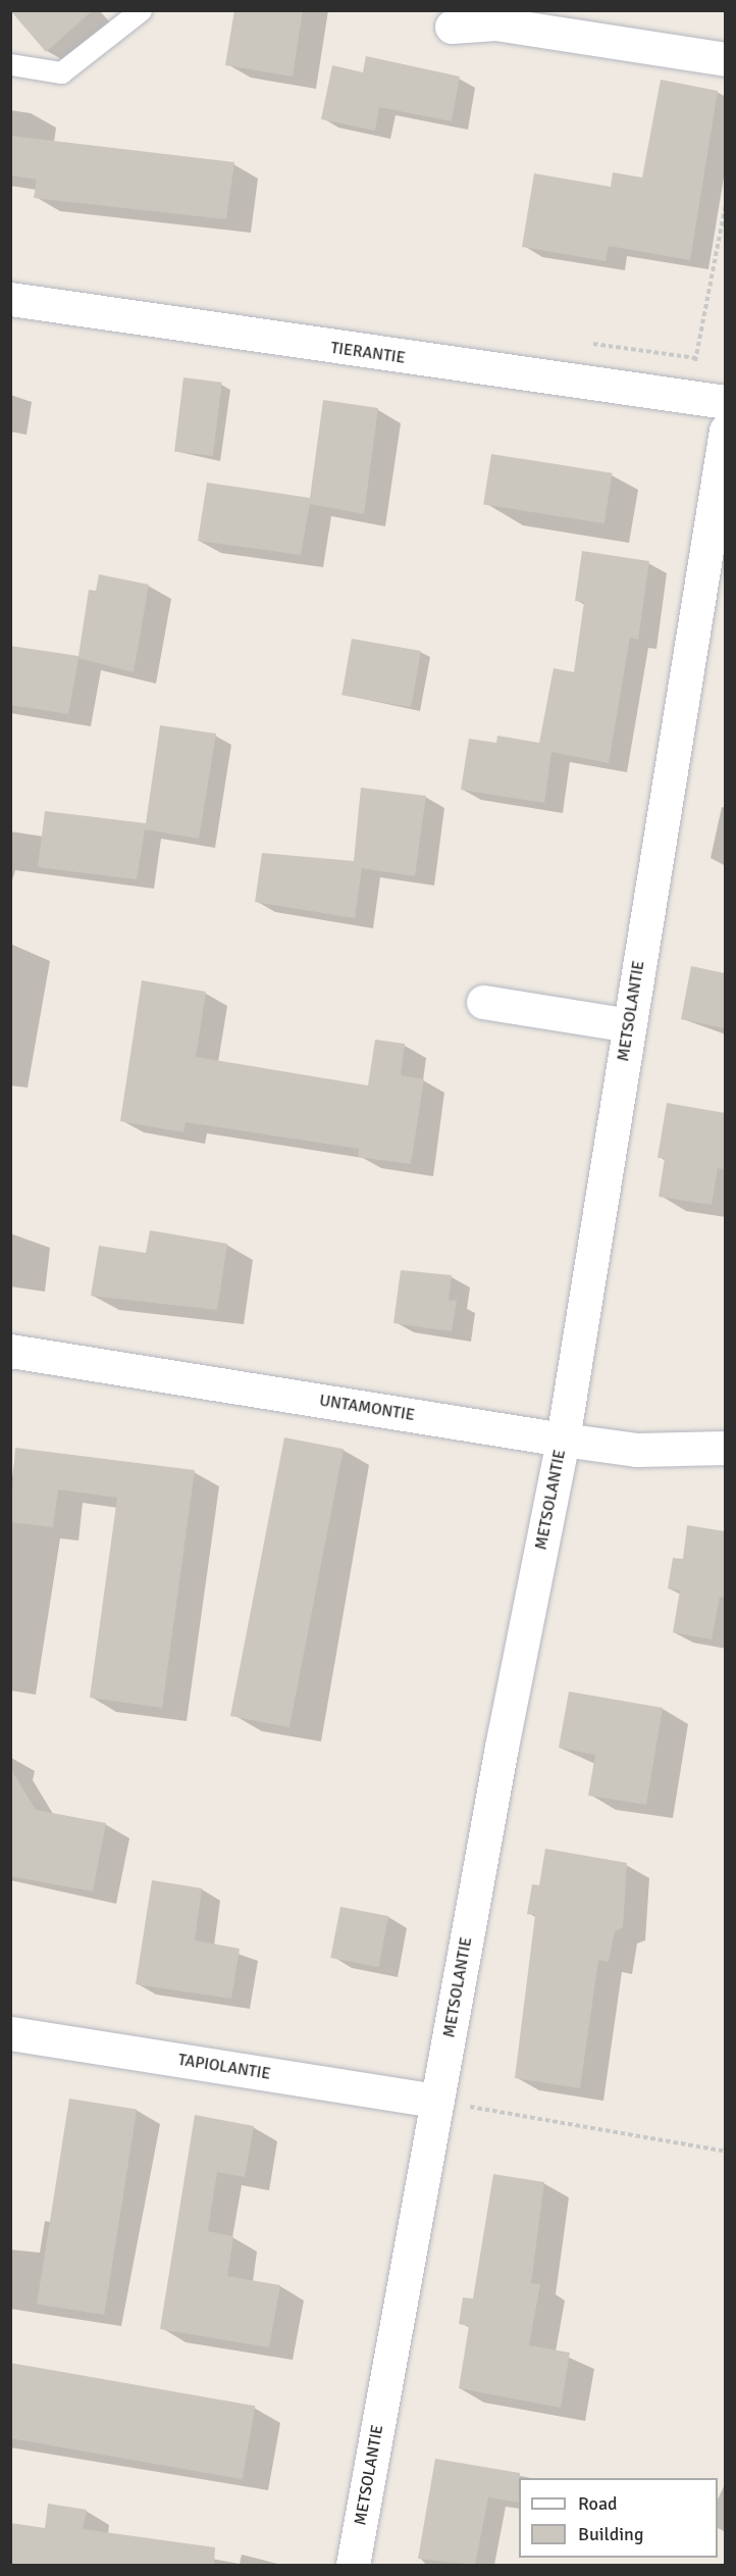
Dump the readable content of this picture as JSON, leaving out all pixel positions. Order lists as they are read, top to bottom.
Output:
{
  "streets": {
    "street": [
      "TIERANTIE",
      "METSOLANTIE",
      "UNTAMONTIE",
      "TAPIOLANTIE"
    ]
  },
  "crossings": [
    ["METSOLANTIE", "UNTAMONTIE"],
    ["METSOLANTIE", "TAPIOLANTIE"]
  ],
  "legend": ["Road", "Building"]
}
